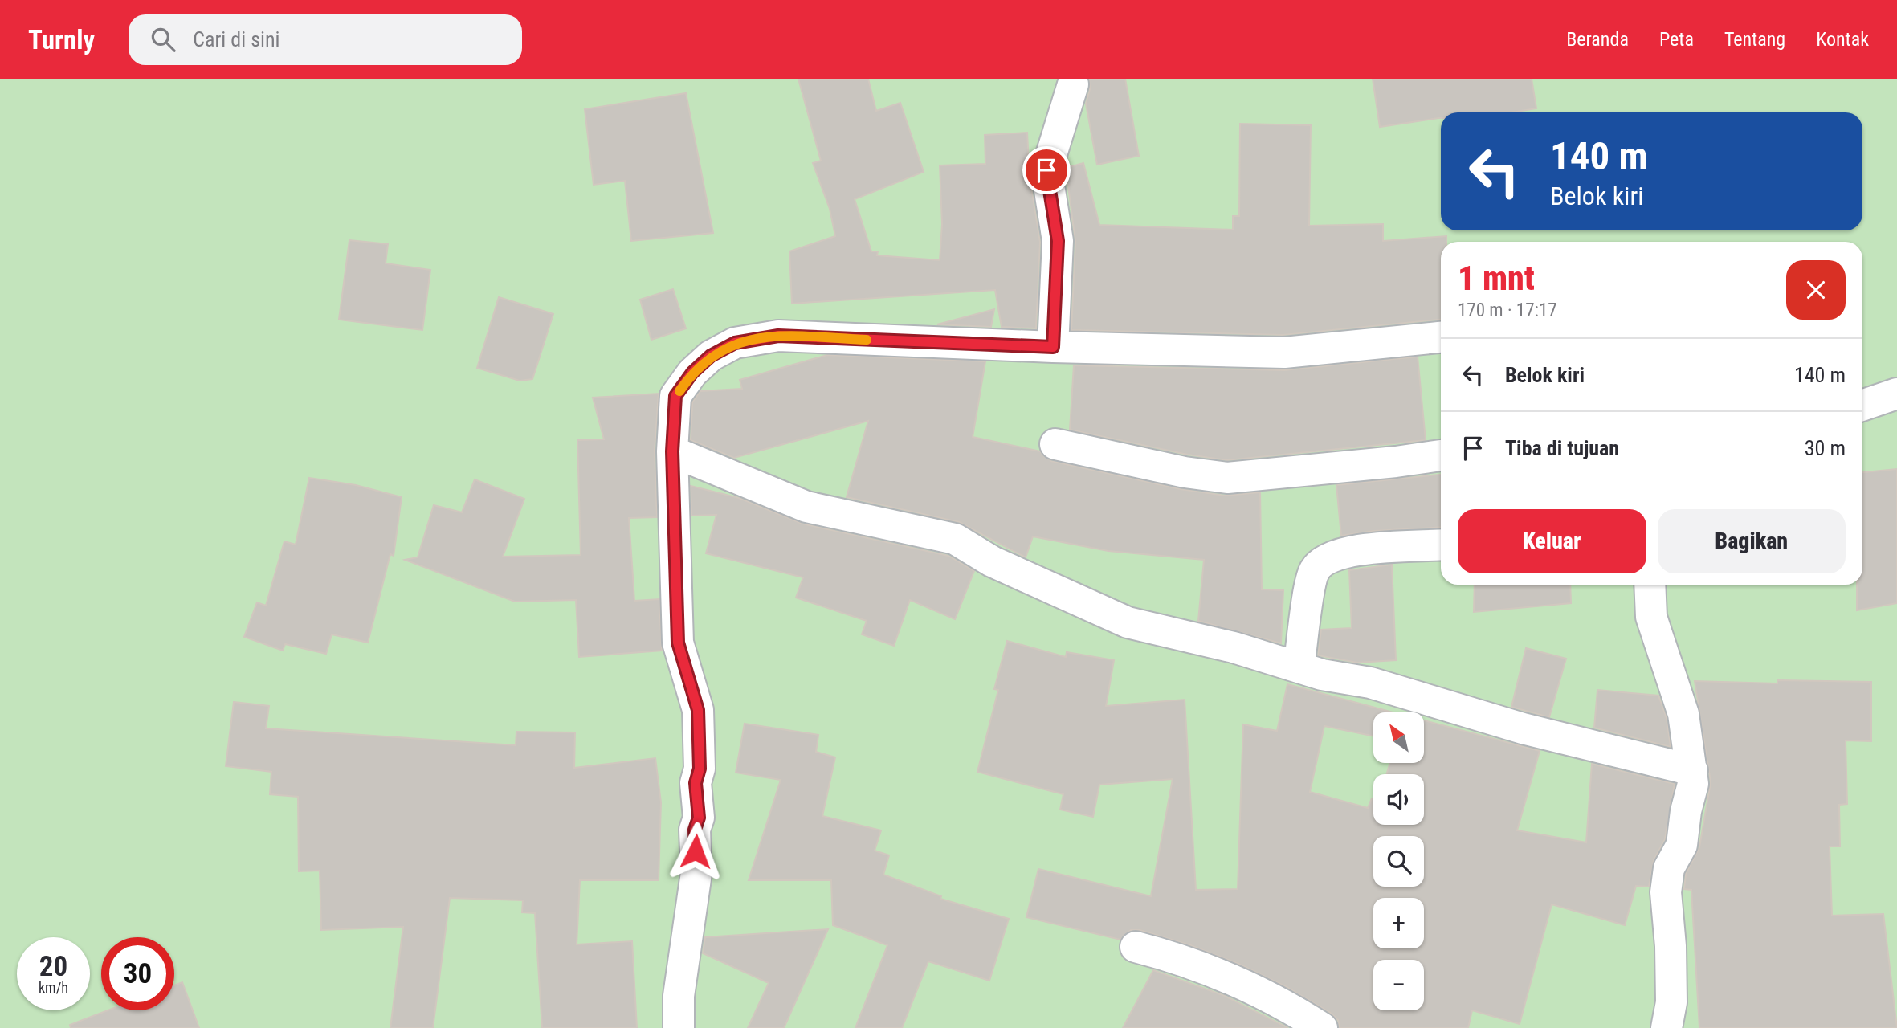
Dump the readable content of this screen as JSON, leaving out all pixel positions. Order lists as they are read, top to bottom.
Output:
{
  "north": "top left",
  "page": {
    "header": "Turnly",
    "search": "Cari di sini",
    "nav": [
      "Beranda",
      "Peta",
      "Tentang",
      "Kontak"
    ],
    "turn": ["140 m", "Belok kiri"],
    "heading": ["1 mnt", "170 m · 17:17"],
    "list": [
      {
        "name": "Belok kiri",
        "value": "140 m"
      },
      {
        "name": "Tiba di tujuan",
        "value": "30 m"
      }
    ],
    "buttons": ["Keluar", "Bagikan"],
    "map_buttons": ["+", "−"],
    "speed": "20 km/h",
    "limit": "30"
  }
}
